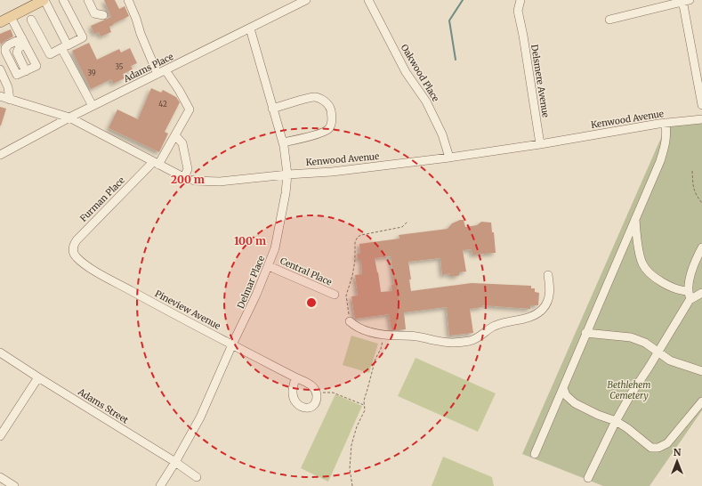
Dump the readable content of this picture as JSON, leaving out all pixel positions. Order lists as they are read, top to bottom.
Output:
{
  "streets": {
    "street": [
      "Adams Place",
      "Oakwood Place",
      "Delsmere Avenue",
      "Kenwood Avenue",
      "Furman Place",
      "Central Place",
      "Delmar Place",
      "Pineview Avenue",
      "Adams Street"
    ]
  },
  "crossings": [
    ["Adams Place", "Kenwood Avenue"],
    ["Adams Place", "Furman Place"],
    ["Adams Place", "Delmar Place"],
    ["Oakwood Place", "Kenwood Avenue"],
    ["Delsmere Avenue", "Kenwood Avenue"],
    ["Kenwood Avenue", "Furman Place"],
    ["Kenwood Avenue", "Delmar Place"],
    ["Furman Place", "Pineview Avenue"],
    ["Central Place", "Delmar Place"],
    ["Delmar Place", "Pineview Avenue"],
    ["Delmar Place", "Adams Street"]
  ],
  "parks": ["Bethlehem Cemetery"],
  "house_numbers": ["35", "39", "42"],
  "north": "top",
  "rings": ["200 m", "100 m"]
}
